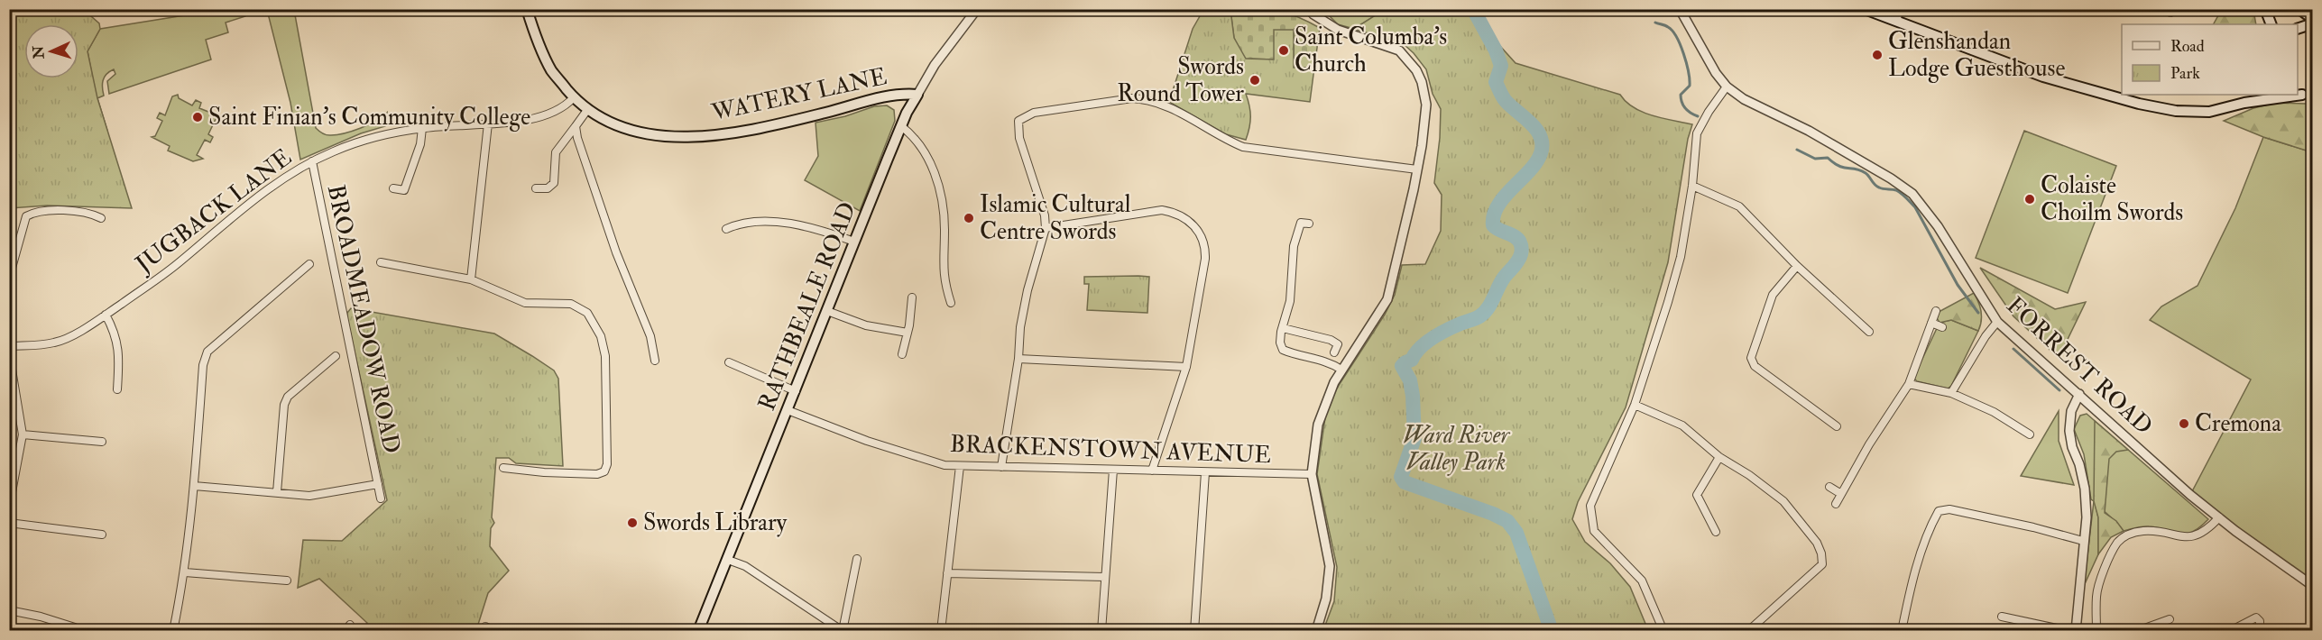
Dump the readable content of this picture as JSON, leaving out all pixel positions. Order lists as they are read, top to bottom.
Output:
{
  "streets": {
    "main road": ["WATERY LANE", "RATHBEALE ROAD"],
    "street": [
      "JUGBACK LANE",
      "BROADMEADOW ROAD",
      "FORREST ROAD",
      "BRACKENSTOWN AVENUE"
    ]
  },
  "crossings": [
    ["WATERY LANE", "JUGBACK LANE"],
    ["WATERY LANE", "RATHBEALE ROAD"],
    ["JUGBACK LANE", "BROADMEADOW ROAD"],
    ["RATHBEALE ROAD", "BRACKENSTOWN AVENUE"]
  ],
  "parks": ["Ward River Valley Park"],
  "places": [
    "Saint Columba's Church",
    "Glenshandan Lodge Guesthouse",
    "Swords Round Tower",
    "Saint Finian's Community College",
    "Colaiste Choilm Swords",
    "Islamic Cultural Centre Swords",
    "Cremona",
    "Swords Library"
  ],
  "legend": ["Road", "Park"],
  "north": "left"
}
